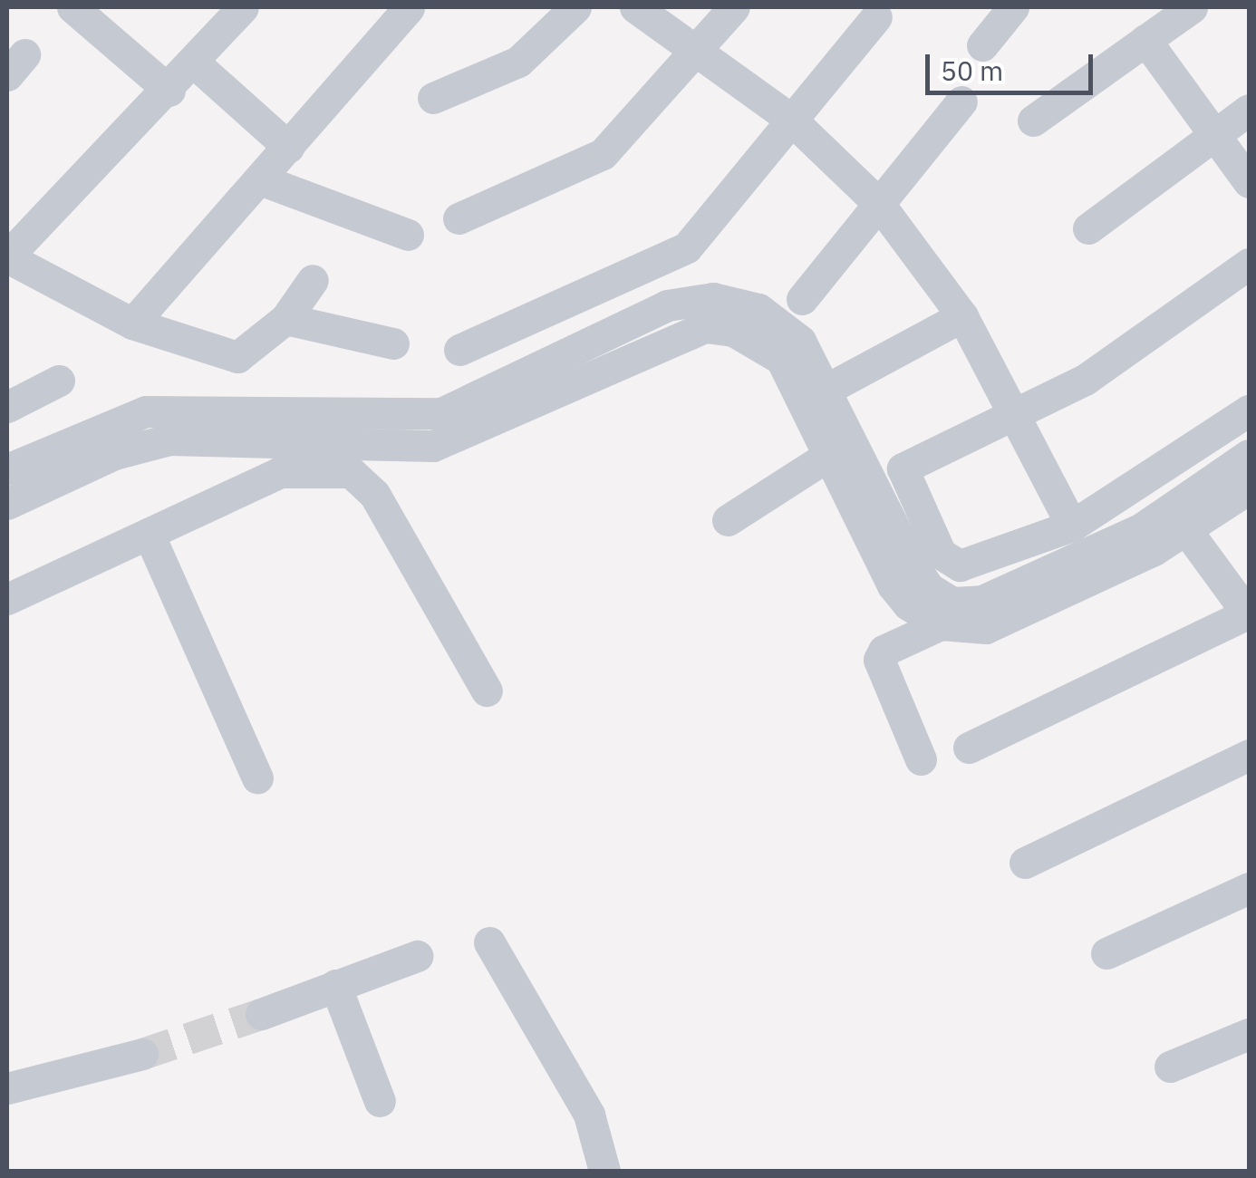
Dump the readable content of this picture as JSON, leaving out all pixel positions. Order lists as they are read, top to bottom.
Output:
{
  "scale_bar": "50 m"
}
